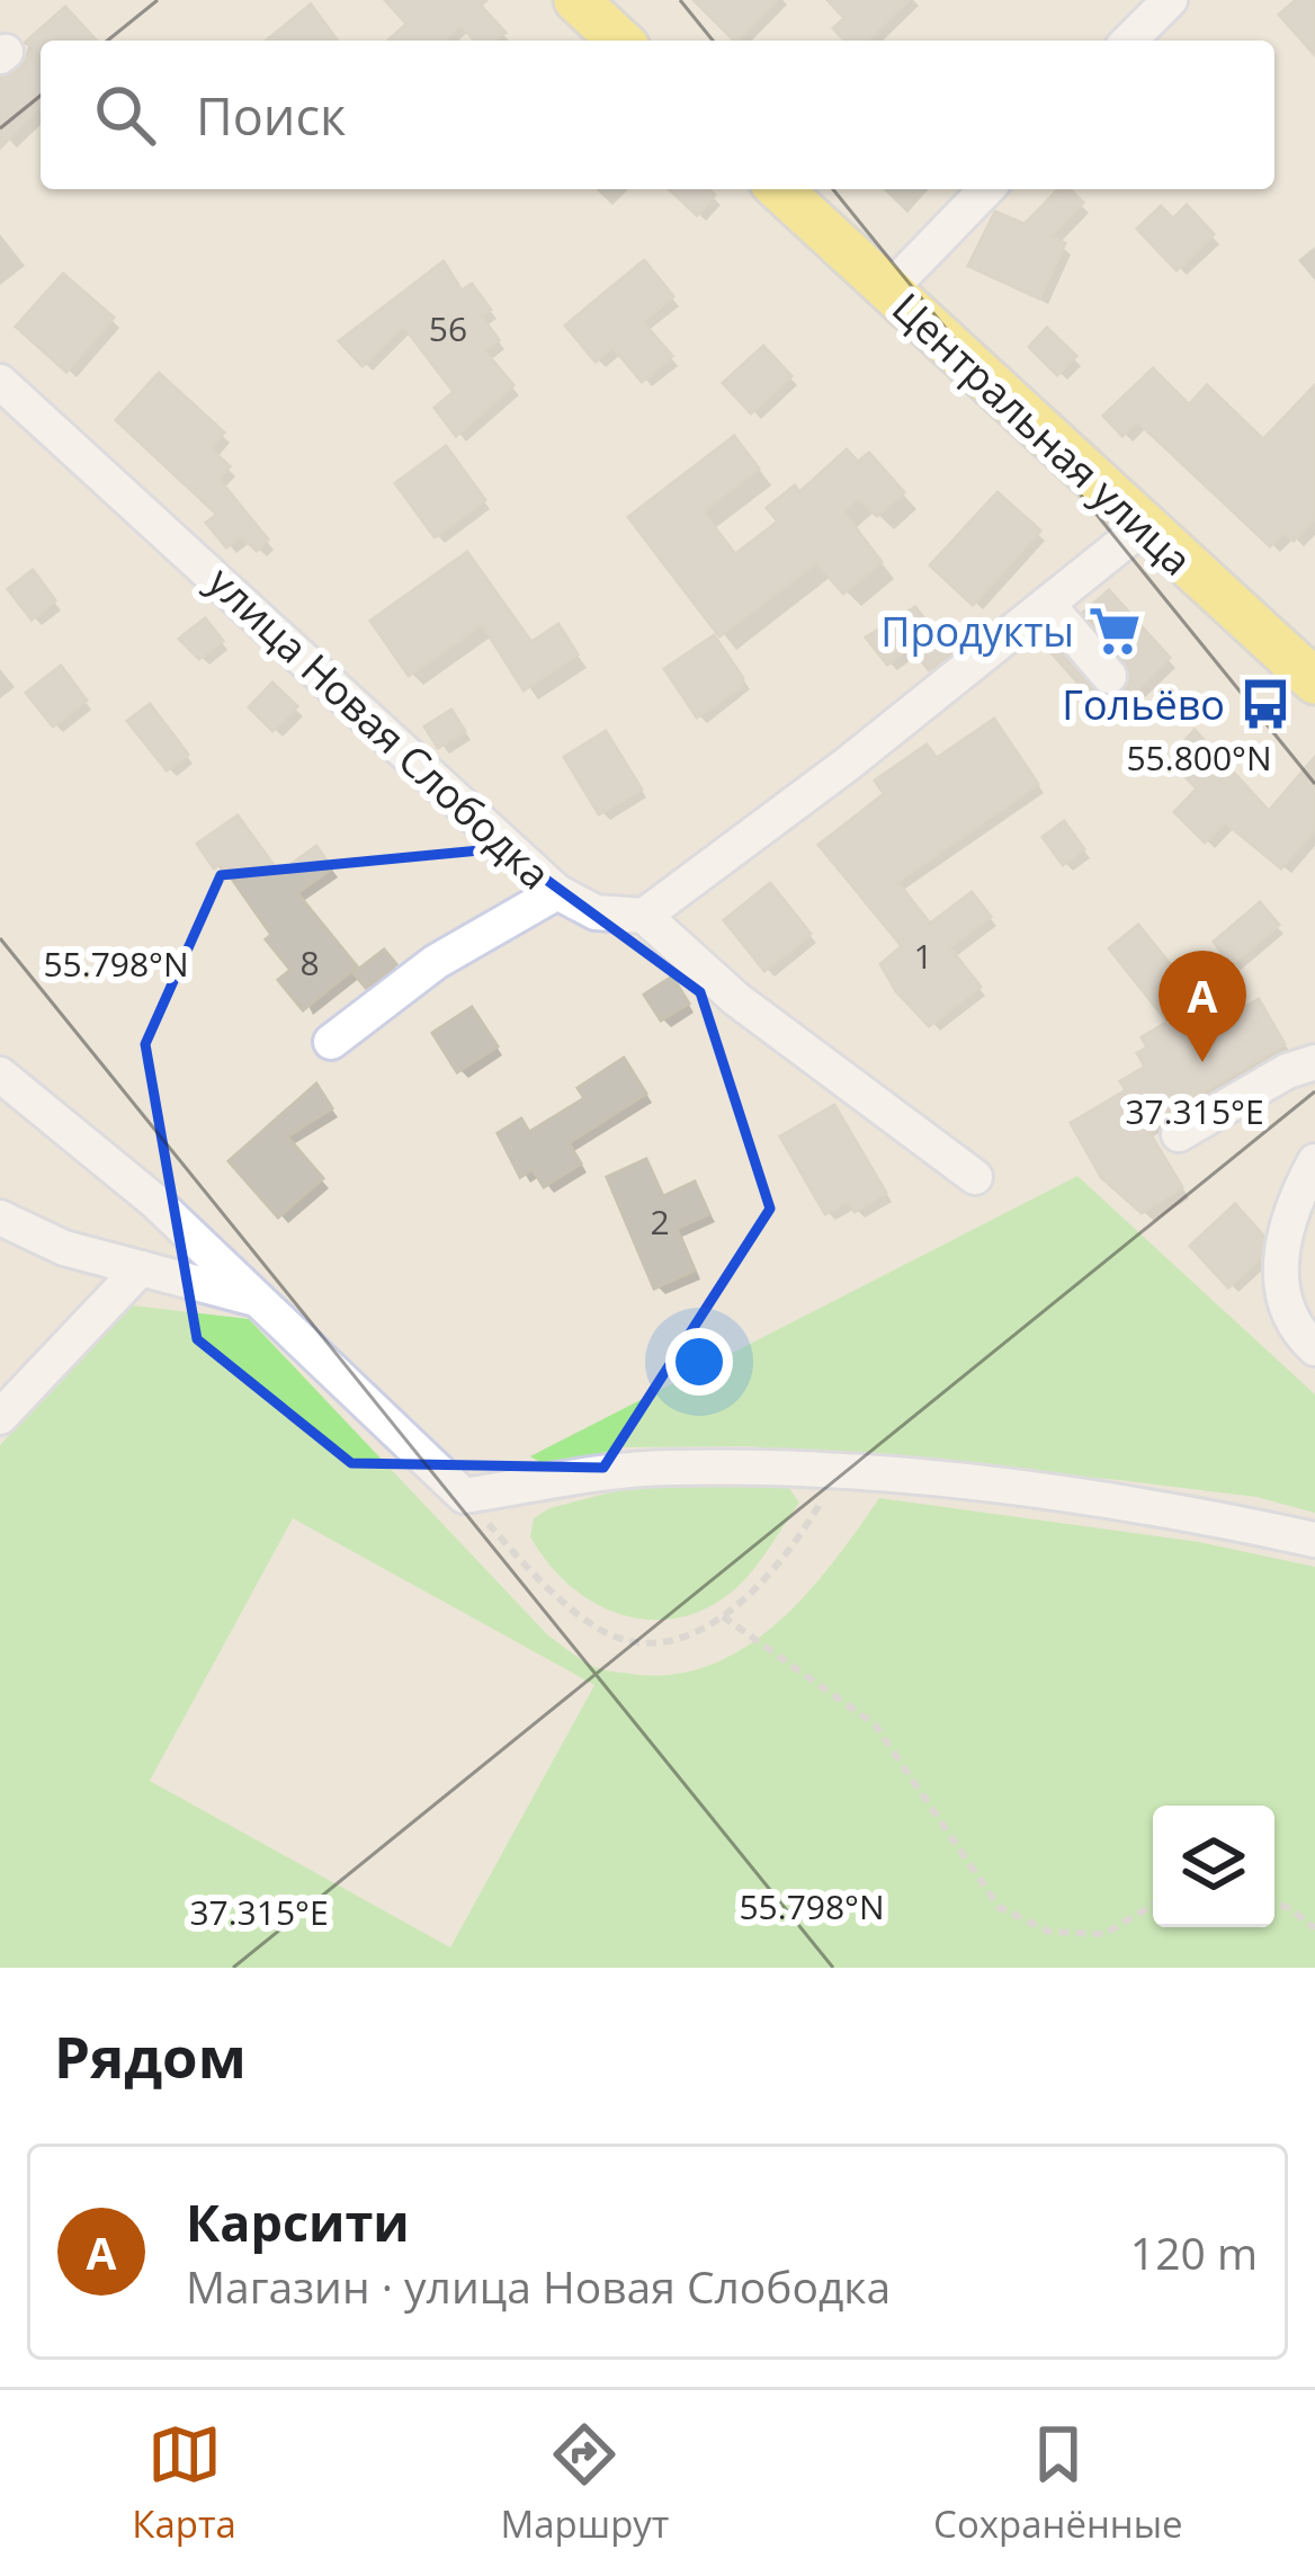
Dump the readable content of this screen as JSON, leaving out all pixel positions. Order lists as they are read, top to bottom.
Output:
{
  "streets": {
    "main road": ["Центральная улица"],
    "street": ["улица Новая Слободка"]
  },
  "places": {
    "supermarket": ["Продукты"],
    "bus stop": ["Гольёво"]
  },
  "house_numbers": [
    "56",
    "1",
    "8",
    "2"
  ],
  "page": {
    "search": "Поиск",
    "pins": "A",
    "heading": "Рядом",
    "list": [
      {
        "mark": "A",
        "name": "Карсити",
        "note": "Магазин · улица Новая Слободка",
        "value": "120 m"
      }
    ],
    "nav": ["Карта", "Маршрут", "Сохранённые"]
  },
  "coordinates": ["55.800°N", "55.798°N", "37.315°E"]
}
